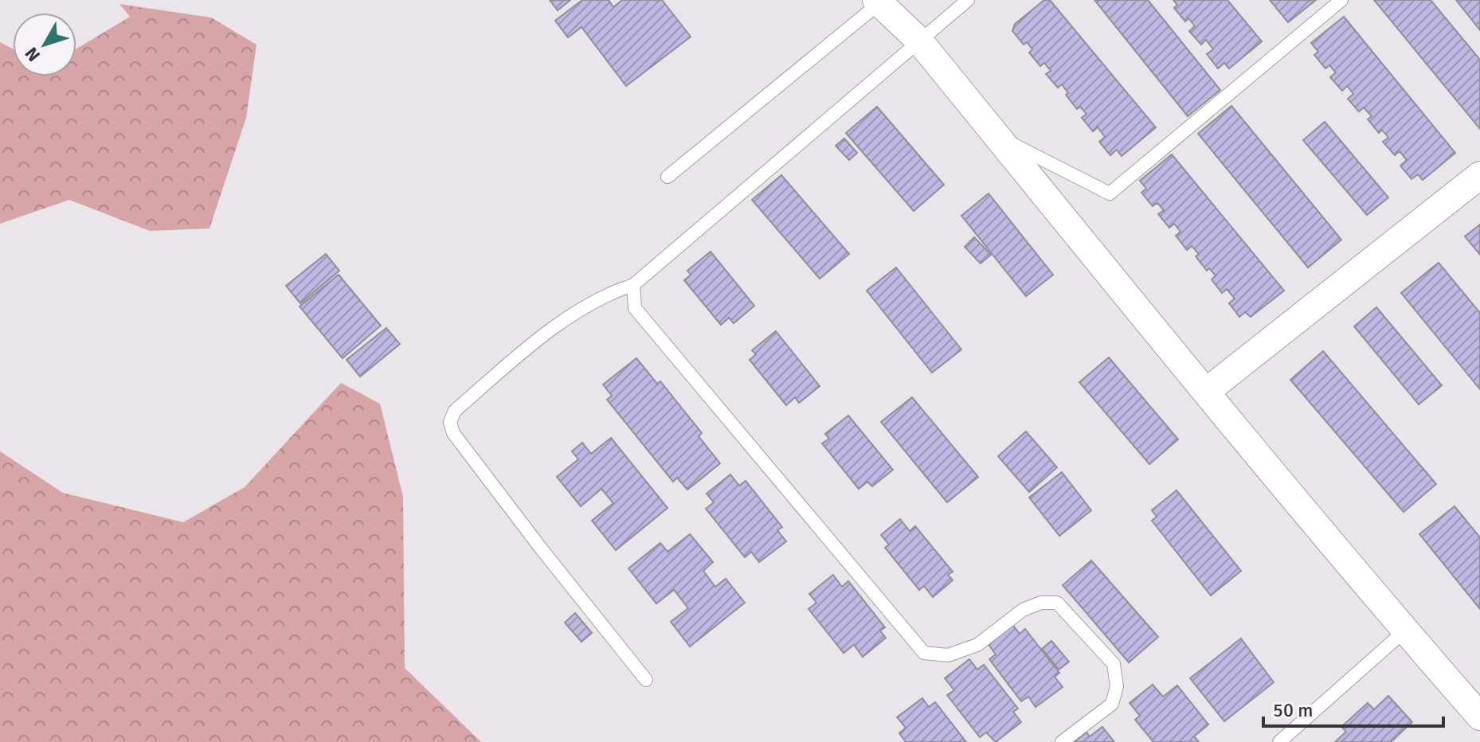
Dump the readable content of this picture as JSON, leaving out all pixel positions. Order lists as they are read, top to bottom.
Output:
{
  "scale_bar": "50 m",
  "north": "bottom left"
}
